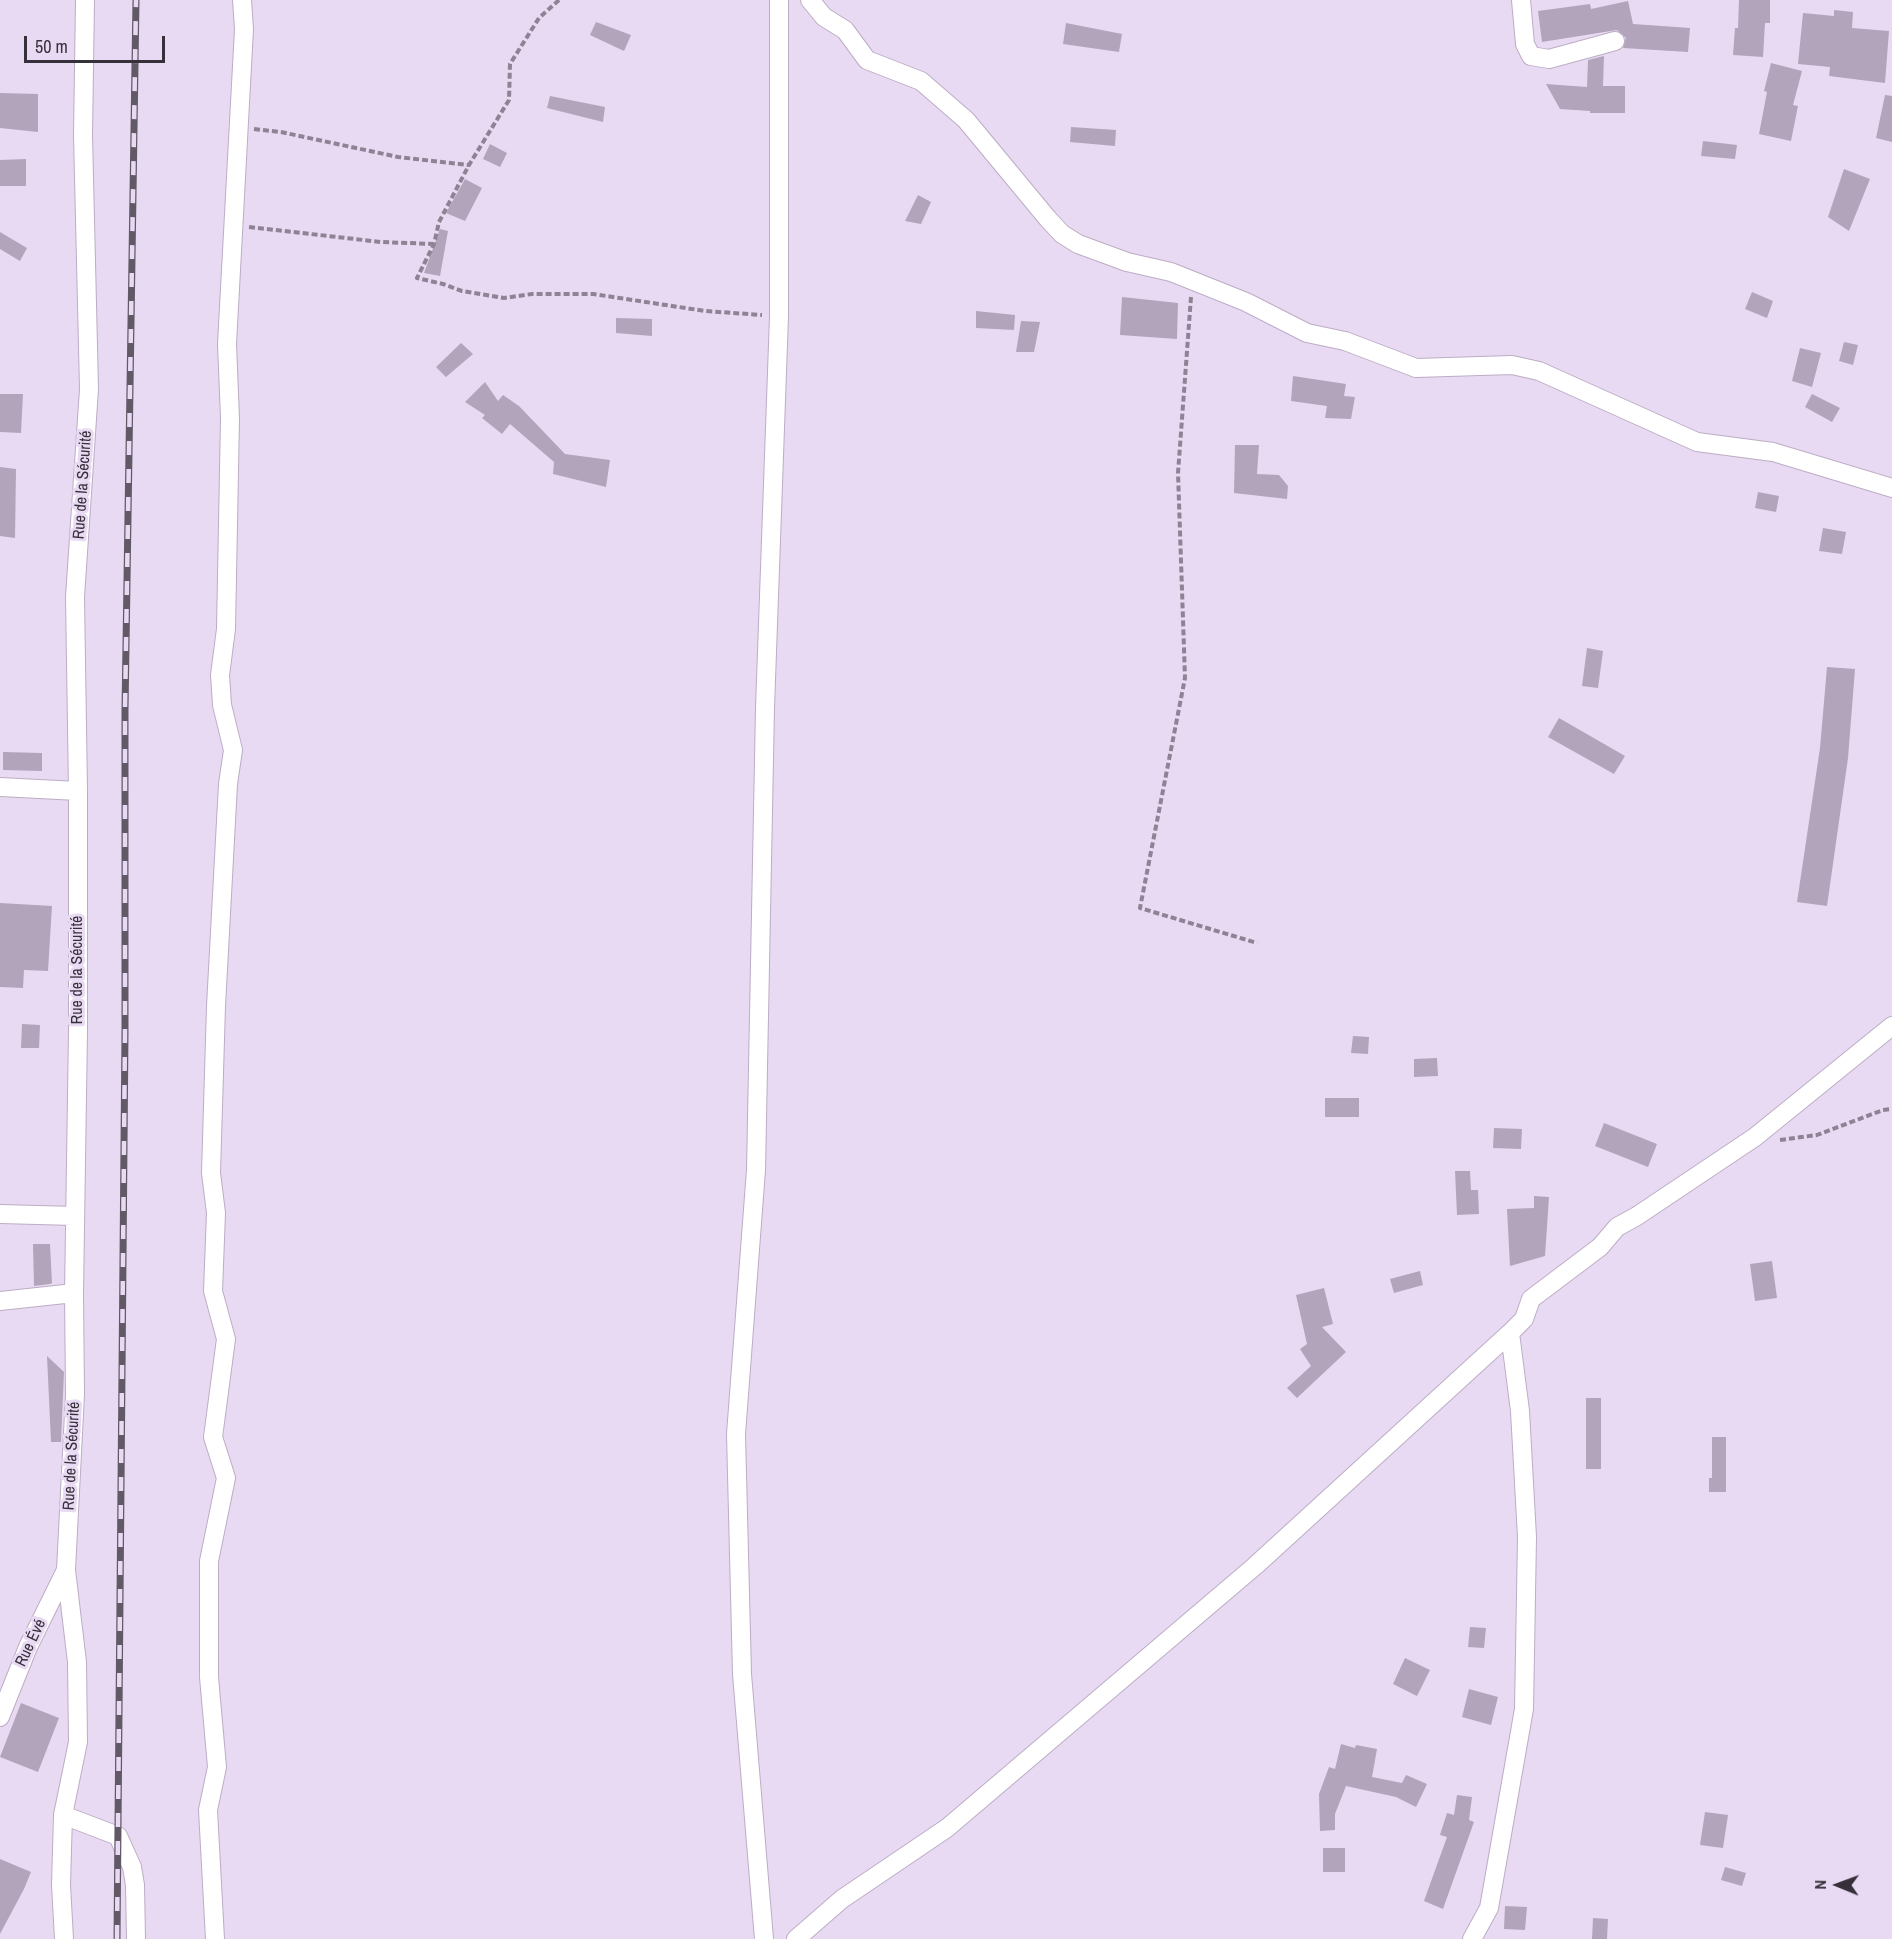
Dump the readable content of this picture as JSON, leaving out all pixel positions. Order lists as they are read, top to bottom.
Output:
{
  "streets": {
    "street": ["Rue de la Sécurité", "Rue Évé"]
  },
  "crossings": [
    ["Rue de la Sécurité", "Rue Évé"]
  ],
  "scale_bar": "50 m",
  "north": "left"
}
